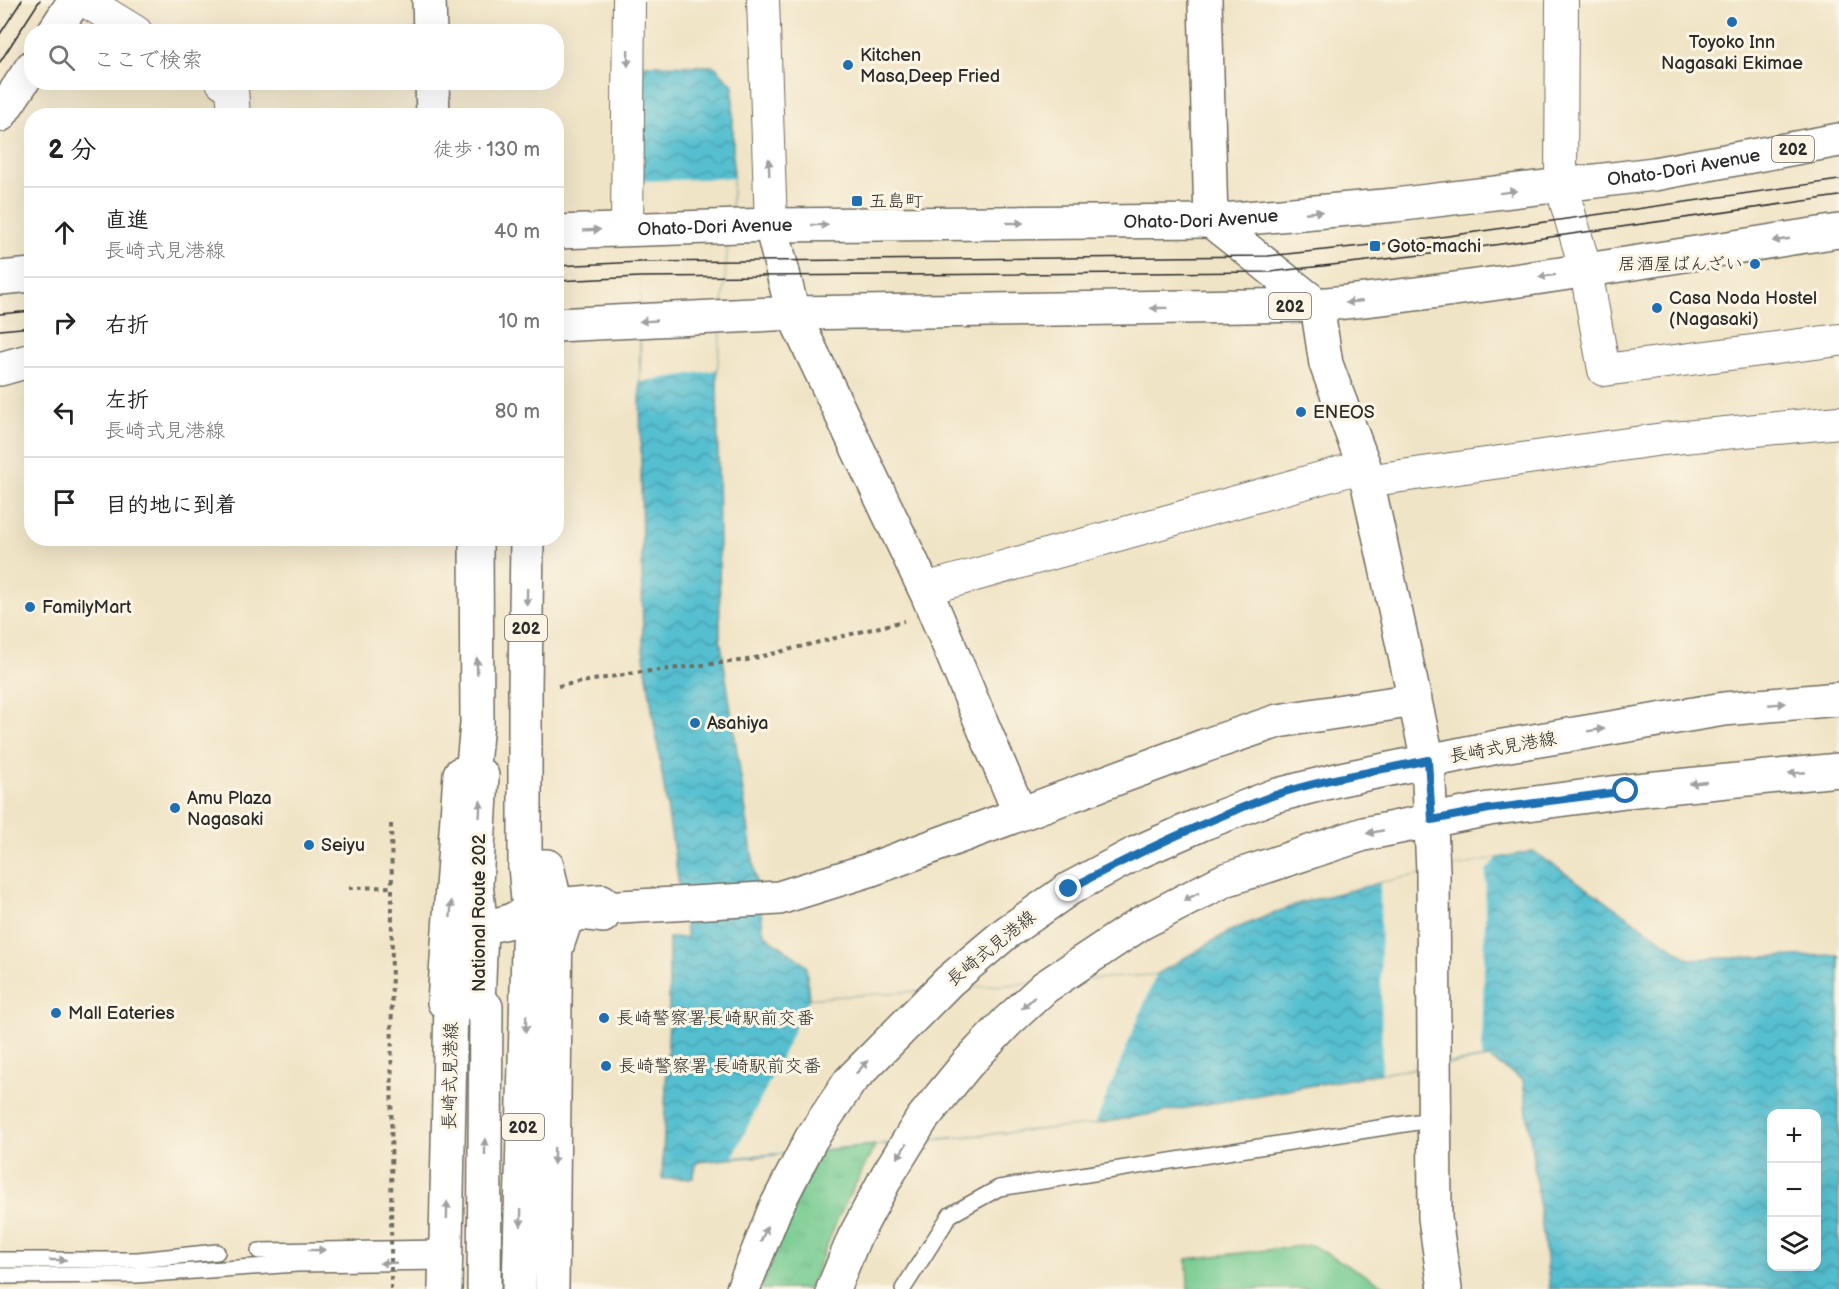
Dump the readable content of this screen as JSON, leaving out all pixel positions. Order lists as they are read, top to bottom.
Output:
{
  "streets": {
    "main road": [
      "202",
      "Ohato-Dori Avenue",
      "長崎式見港線",
      "National Route 202"
    ]
  },
  "crossings": [
    ["長崎式見港線", "National Route 202"]
  ],
  "places": {
    "other": [
      "Toyoko Inn Nagasaki Ekimae",
      "Kitchen Masa,Deep Fried",
      "居酒屋ばんざい",
      "Casa Noda Hostel (Nagasaki)",
      "ENEOS",
      "FamilyMart",
      "Asahiya",
      "Amu Plaza Nagasaki",
      "Seiyu",
      "Mall Eateries",
      "長崎警察署長崎駅前交番",
      "長崎警察署 長崎駅前交番"
    ],
    "transit": ["五島町", "Goto-machi"]
  },
  "page": {
    "search": "ここで検索",
    "heading": ["2 分", "徒歩 · 130 m"],
    "list": [
      ["直進", "長崎式見港線", "40 m"],
      ["右折", "10 m"],
      ["左折", "長崎式見港線", "80 m"],
      "目的地に到着"
    ],
    "map_buttons": ["+", "−"]
  }
}
